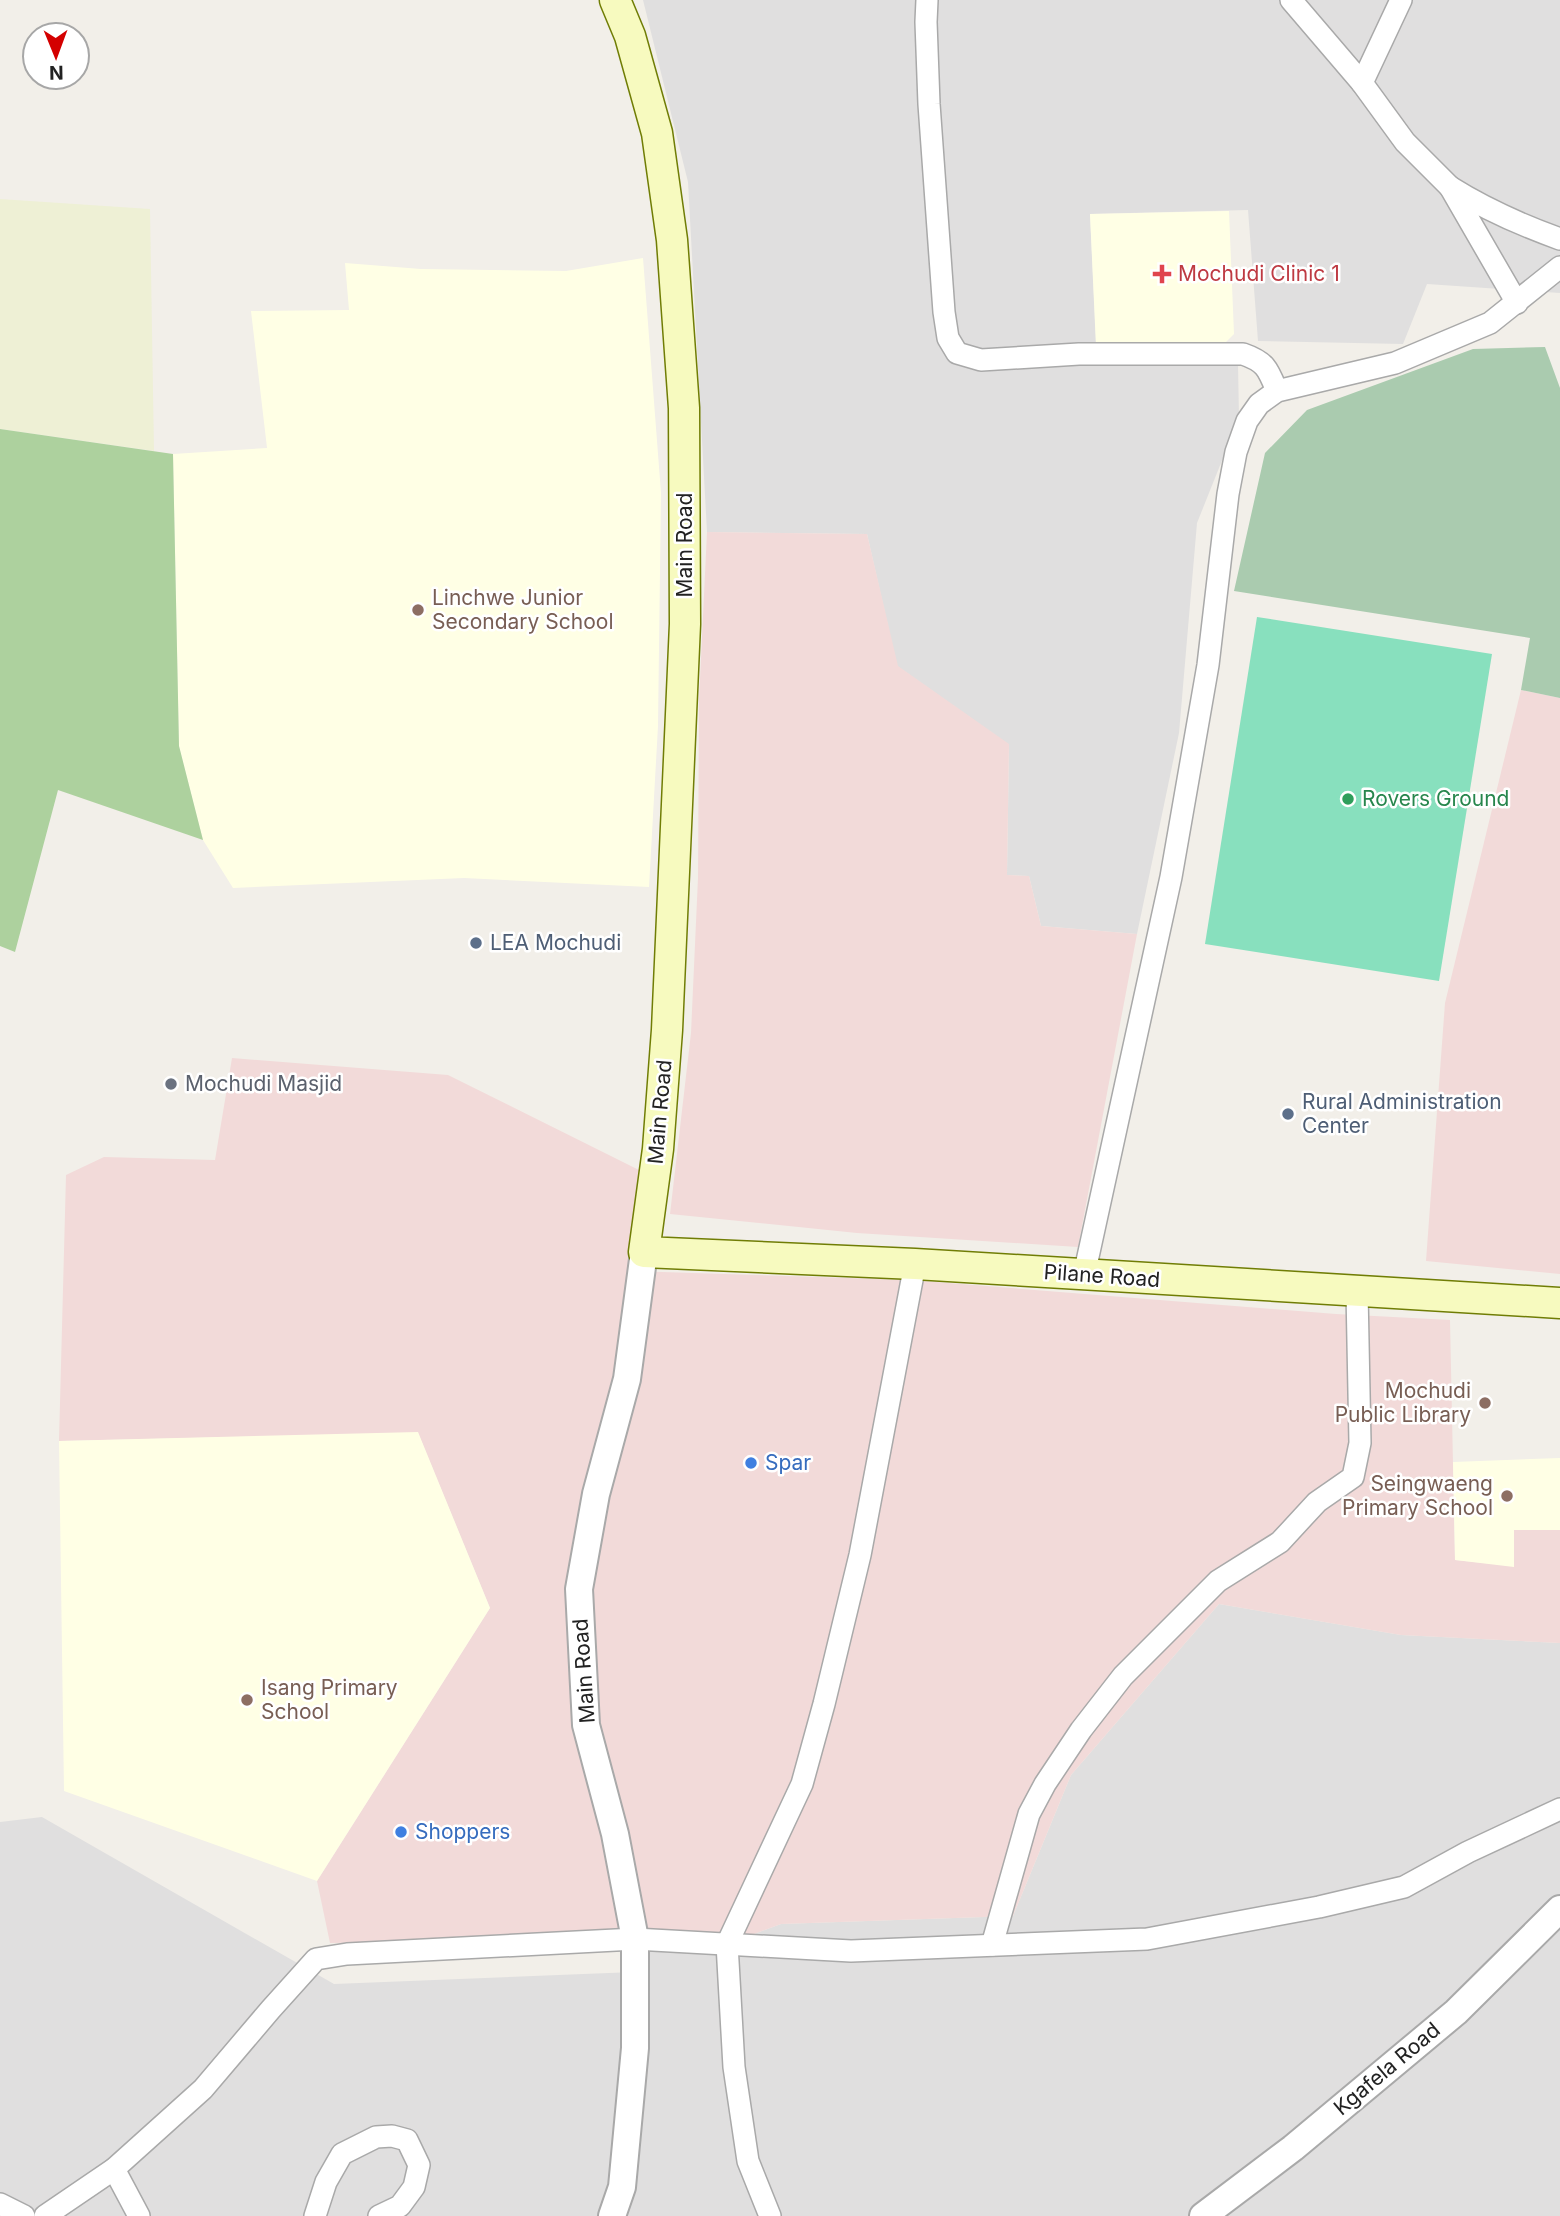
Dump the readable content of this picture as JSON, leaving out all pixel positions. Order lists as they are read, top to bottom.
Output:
{
  "streets": {
    "main road": ["Main Road", "Pilane Road"],
    "street": ["Kgafela Road"]
  },
  "crossings": [
    ["Main Road", "Pilane Road"]
  ],
  "places": {
    "health": ["Mochudi Clinic 1"],
    "other": [
      "Linchwe Junior Secondary School",
      "Rovers Ground",
      "LEA Mochudi",
      "Mochudi Masjid",
      "Rural Administration Center",
      "Mochudi Public Library",
      "Spar",
      "Seingwaeng Primary School",
      "Isang Primary School",
      "Shoppers"
    ]
  },
  "north": "bottom"
}
